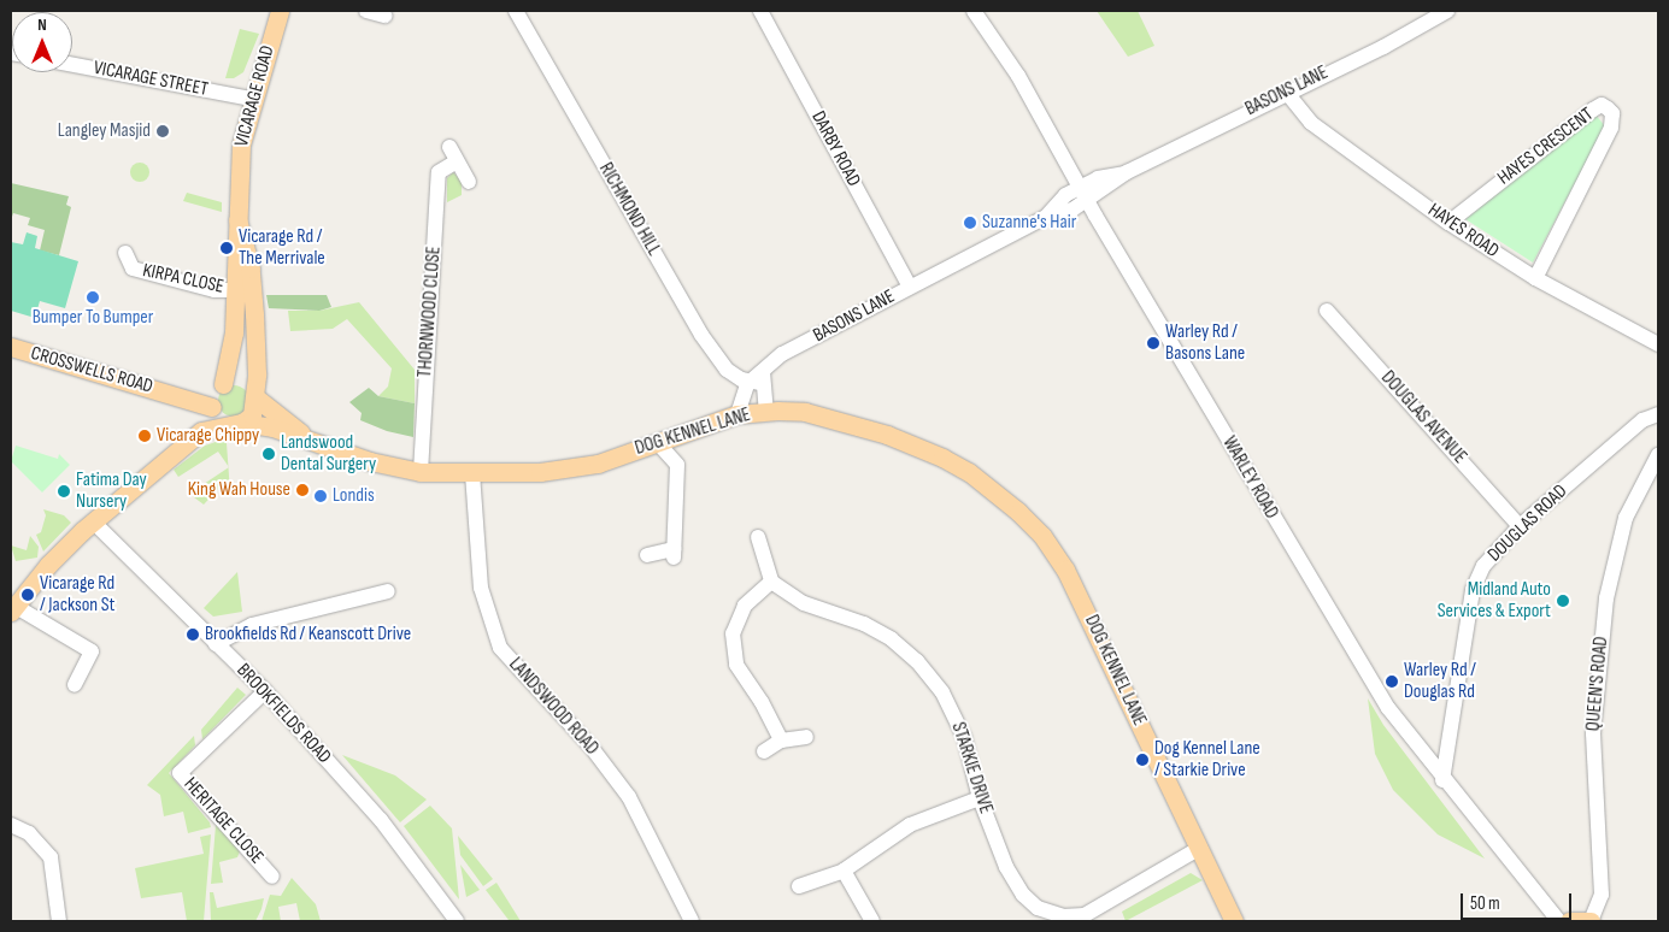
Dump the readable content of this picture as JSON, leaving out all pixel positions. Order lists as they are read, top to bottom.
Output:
{
  "streets": {
    "main road": ["VICARAGE ROAD", "CROSSWELLS ROAD", "DOG KENNEL LANE"],
    "street": [
      "VICARAGE STREET",
      "BASONS LANE",
      "HAYES CRESCENT",
      "DARBY ROAD",
      "RICHMOND HILL",
      "HAYES ROAD",
      "KIRPA CLOSE",
      "THORNWOOD CLOSE",
      "DOUGLAS AVENUE",
      "WARLEY ROAD",
      "DOUGLAS ROAD",
      "QUEEN'S ROAD",
      "LANDSWOOD ROAD",
      "BROOKFIELDS ROAD",
      "STARKIE DRIVE",
      "HERITAGE CLOSE"
    ]
  },
  "crossings": [
    ["VICARAGE STREET", "VICARAGE ROAD"],
    ["BASONS LANE", "DARBY ROAD"],
    ["BASONS LANE", "RICHMOND HILL"],
    ["BASONS LANE", "HAYES ROAD"],
    ["BASONS LANE", "DOG KENNEL LANE"],
    ["BASONS LANE", "WARLEY ROAD"],
    ["VICARAGE ROAD", "KIRPA CLOSE"],
    ["VICARAGE ROAD", "CROSSWELLS ROAD"],
    ["VICARAGE ROAD", "DOG KENNEL LANE"],
    ["VICARAGE ROAD", "BROOKFIELDS ROAD"],
    ["HAYES CRESCENT", "HAYES ROAD"],
    ["THORNWOOD CLOSE", "DOG KENNEL LANE"],
    ["CROSSWELLS ROAD", "DOG KENNEL LANE"],
    ["DOUGLAS AVENUE", "DOUGLAS ROAD"],
    ["DOG KENNEL LANE", "LANDSWOOD ROAD"],
    ["DOG KENNEL LANE", "STARKIE DRIVE"],
    ["WARLEY ROAD", "DOUGLAS ROAD"],
    ["BROOKFIELDS ROAD", "HERITAGE CLOSE"]
  ],
  "places": [
    "Langley Masjid",
    "Suzanne's Hair",
    "Vicarage Rd / The Merrivale",
    "Bumper To Bumper",
    "Warley Rd / Basons Lane",
    "Vicarage Chippy",
    "Landswood Dental Surgery",
    "King Wah House",
    "Fatima Day Nursery",
    "Londis",
    "Vicarage Rd / Jackson St",
    "Midland Auto Services & Export",
    "Brookfields Rd / Keanscott Drive",
    "Warley Rd / Douglas Rd",
    "Dog Kennel Lane / Starkie Drive"
  ],
  "scale_bar": "50 m",
  "north": "top"
}
